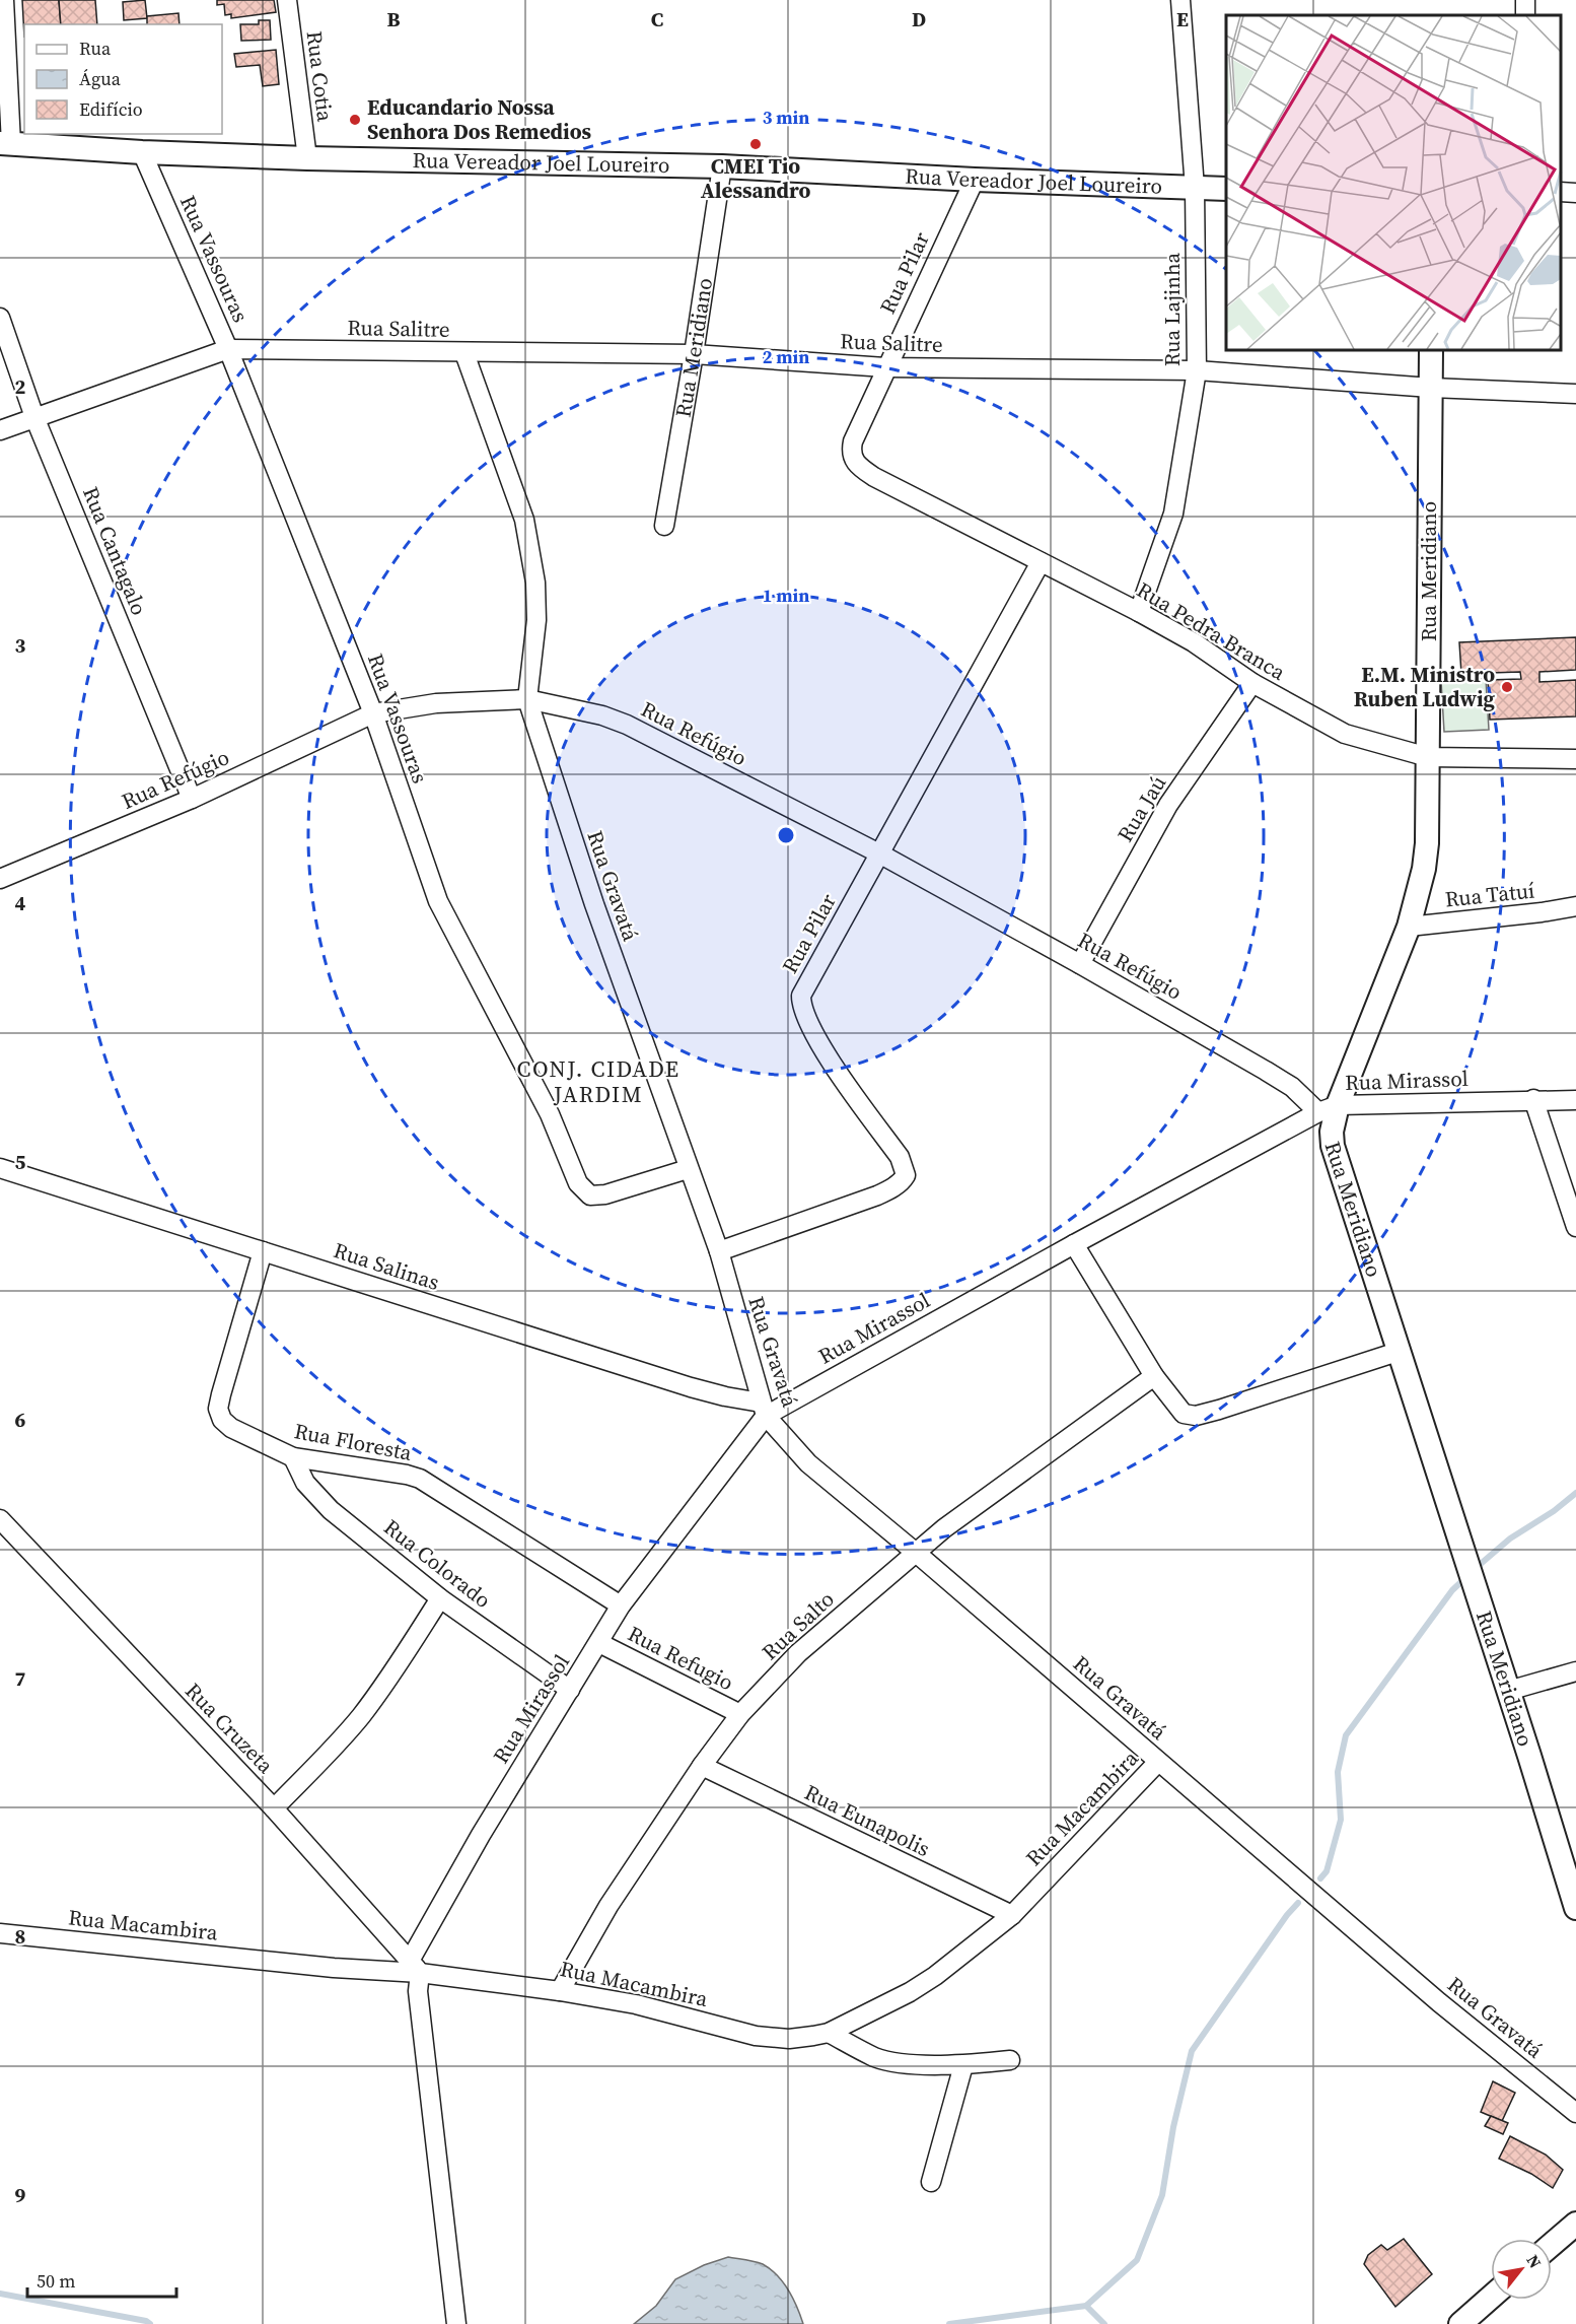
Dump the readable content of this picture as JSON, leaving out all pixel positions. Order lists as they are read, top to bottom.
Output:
{
  "streets": {
    "street": [
      "Rua Cotia",
      "Rua Vereador Joel Loureiro",
      "Rua Vassouras",
      "Rua Pilar",
      "Rua Lajinha",
      "Rua Salitre",
      "Rua Meridiano",
      "Rua Cantagalo",
      "Rua Pedra Branca",
      "Rua Refúgio",
      "Rua Jaú",
      "Rua Gravatá",
      "Rua Tatuí",
      "Rua Mirassol",
      "Rua Salinas",
      "Rua Floresta",
      "Rua Colorado",
      "Rua Salto",
      "Rua Refugio",
      "Rua Cruzeta",
      "Rua Macambira",
      "Rua Eunapolis"
    ]
  },
  "crossings": [
    ["Rua Cotia", "Rua Vereador Joel Loureiro"],
    ["Rua Vereador Joel Loureiro", "Rua Vassouras"],
    ["Rua Vereador Joel Loureiro", "Rua Pilar"],
    ["Rua Vereador Joel Loureiro", "Rua Lajinha"],
    ["Rua Vereador Joel Loureiro", "Rua Meridiano"],
    ["Rua Vassouras", "Rua Salitre"],
    ["Rua Vassouras", "Rua Refúgio"],
    ["Rua Vassouras", "Rua Gravatá"],
    ["Rua Pilar", "Rua Salitre"],
    ["Rua Pilar", "Rua Pedra Branca"],
    ["Rua Pilar", "Rua Refúgio"],
    ["Rua Pilar", "Rua Gravatá"],
    ["Rua Lajinha", "Rua Salitre"],
    ["Rua Lajinha", "Rua Pedra Branca"],
    ["Rua Salitre", "Rua Meridiano"],
    ["Rua Salitre", "Rua Cantagalo"],
    ["Rua Salitre", "Rua Gravatá"],
    ["Rua Meridiano", "Rua Pedra Branca"],
    ["Rua Meridiano", "Rua Refúgio"],
    ["Rua Meridiano", "Rua Tatuí"],
    ["Rua Meridiano", "Rua Mirassol"],
    ["Rua Cantagalo", "Rua Refúgio"],
    ["Rua Pedra Branca", "Rua Jaú"],
    ["Rua Refúgio", "Rua Jaú"],
    ["Rua Refúgio", "Rua Gravatá"],
    ["Rua Refúgio", "Rua Mirassol"],
    ["Rua Gravatá", "Rua Mirassol"],
    ["Rua Gravatá", "Rua Salinas"],
    ["Rua Gravatá", "Rua Salto"],
    ["Rua Gravatá", "Rua Macambira"],
    ["Rua Mirassol", "Rua Salinas"],
    ["Rua Mirassol", "Rua Floresta"],
    ["Rua Mirassol", "Rua Colorado"],
    ["Rua Mirassol", "Rua Refugio"],
    ["Rua Mirassol", "Rua Cruzeta"],
    ["Rua Mirassol", "Rua Macambira"],
    ["Rua Salinas", "Rua Floresta"],
    ["Rua Floresta", "Rua Colorado"],
    ["Rua Salto", "Rua Refugio"],
    ["Rua Salto", "Rua Macambira"],
    ["Rua Salto", "Rua Eunapolis"],
    ["Rua Cruzeta", "Rua Macambira"],
    ["Rua Macambira", "Rua Eunapolis"]
  ],
  "districts": ["CONJ. CIDADE JARDIM"],
  "places": ["Educandario Nossa Senhora Dos Remedios", "CMEI Tio Alessandro", "E.M. Ministro Ruben Ludwig"],
  "legend": ["Rua", "Água", "Edifício"],
  "scale_bar": "50 m",
  "north": "top right",
  "grid": {
    "columns": [
      "B",
      "C",
      "D",
      "E"
    ],
    "rows": [
      "2",
      "3",
      "4",
      "5",
      "6",
      "7",
      "8",
      "9"
    ]
  },
  "rings": ["3 min", "2 min", "1 min"]
}
